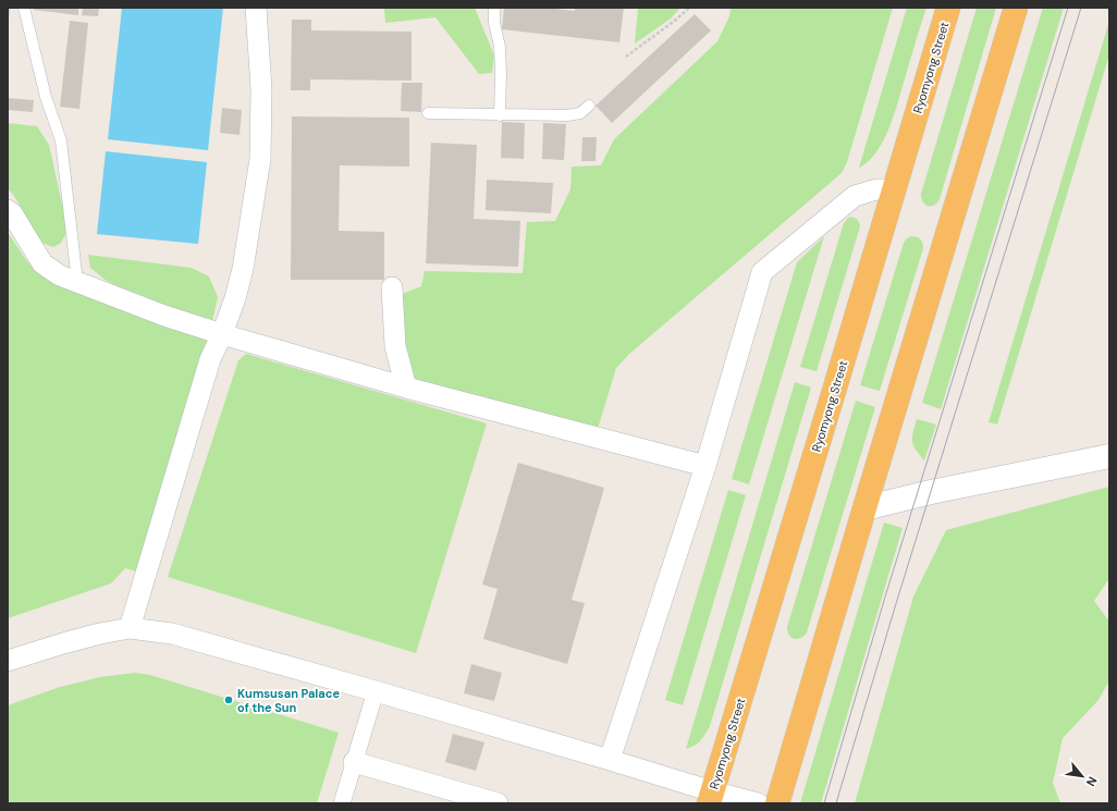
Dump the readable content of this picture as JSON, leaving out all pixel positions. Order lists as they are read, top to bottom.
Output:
{
  "streets": {
    "highway": ["Ryomyong Street"]
  },
  "places": ["Kumsusan Palace of the Sun"],
  "north": "bottom right"
}
